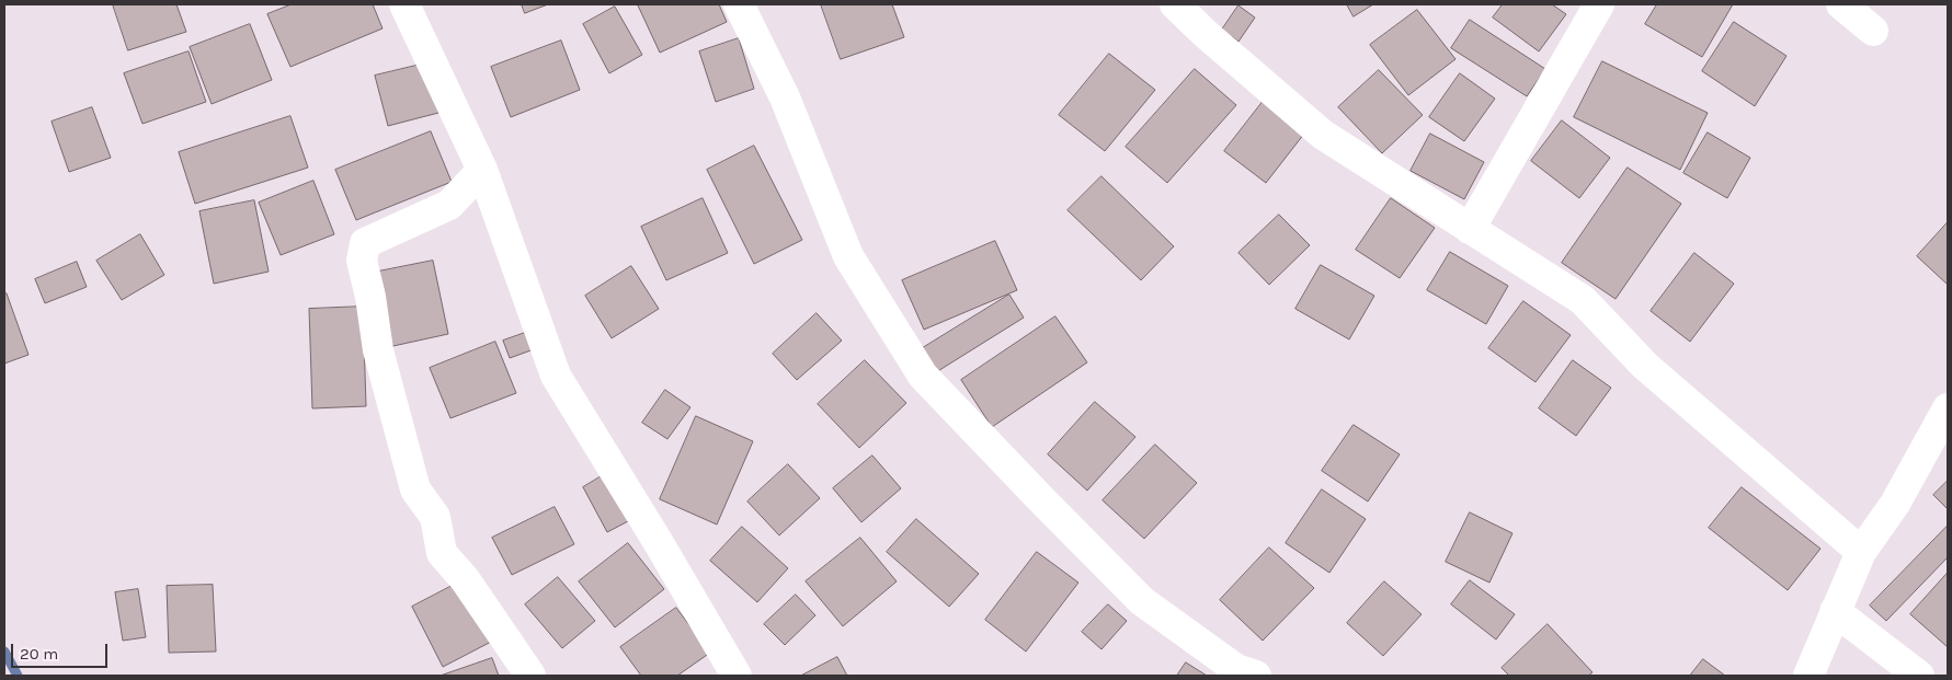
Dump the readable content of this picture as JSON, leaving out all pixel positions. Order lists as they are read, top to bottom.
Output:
{
  "scale_bar": "20 m"
}
